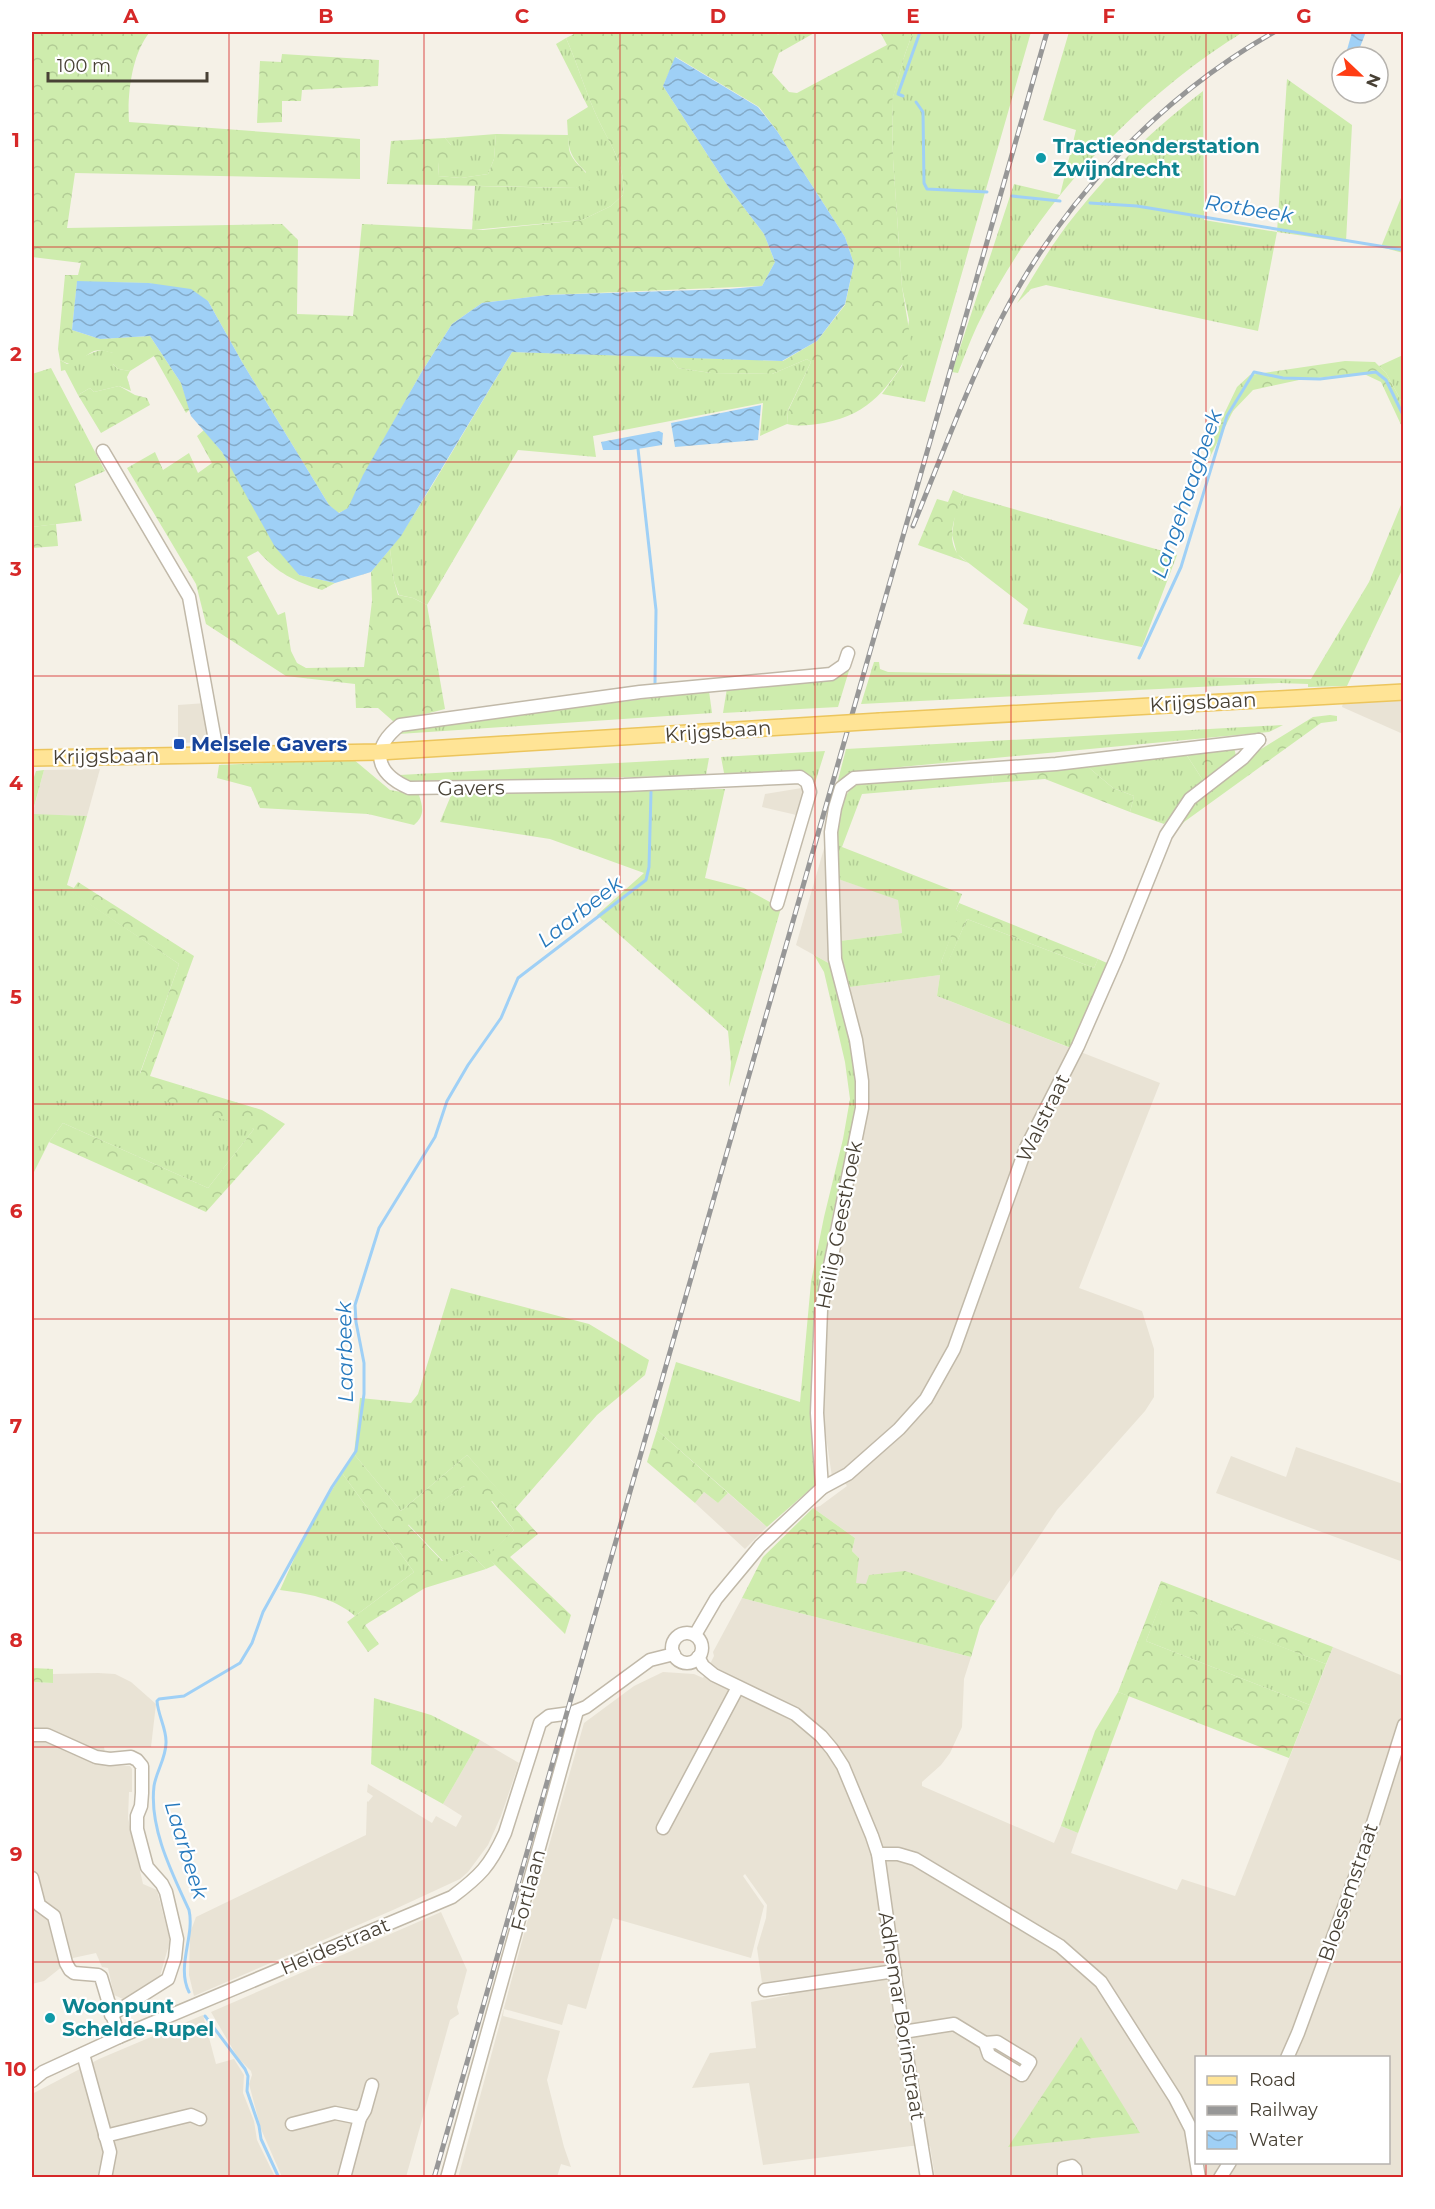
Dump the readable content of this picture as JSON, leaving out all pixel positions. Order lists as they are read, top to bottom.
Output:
{
  "streets": {
    "main road": ["Krijgsbaan"],
    "street": [
      "Gavers",
      "Walstraat",
      "Heilig Geesthoek",
      "Fortlaan",
      "Bloesemstraat",
      "Heidestraat",
      "Adhemar Borinstraat"
    ]
  },
  "crossings": [
    ["Krijgsbaan", "Gavers"],
    ["Walstraat", "Heilig Geesthoek"],
    ["Fortlaan", "Heidestraat"]
  ],
  "water": ["Rotbeek", "Langehaagbeek", "Laarbeek"],
  "places": {
    "other": ["Tractieonderstation Zwijndrecht", "Woonpunt Schelde-Rupel"],
    "transit": ["Melsele Gavers"]
  },
  "legend": ["Road", "Railway", "Water"],
  "scale_bar": "100 m",
  "north": "bottom right",
  "grid": {
    "columns": [
      "A",
      "B",
      "C",
      "D",
      "E",
      "F",
      "G"
    ],
    "rows": [
      "1",
      "2",
      "3",
      "4",
      "5",
      "6",
      "7",
      "8",
      "9",
      "10"
    ]
  }
}
